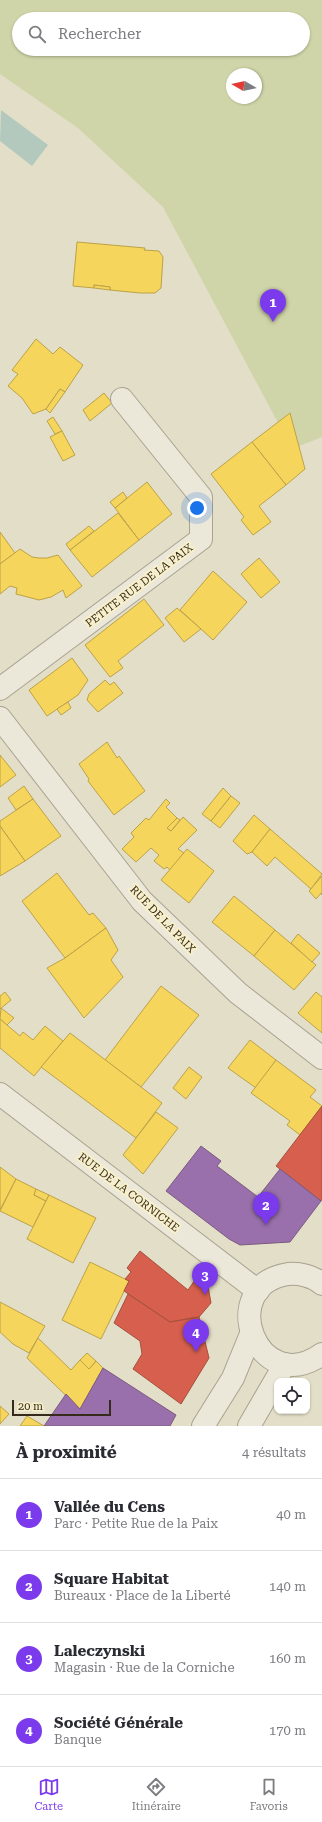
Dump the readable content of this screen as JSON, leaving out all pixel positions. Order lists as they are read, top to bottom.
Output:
{
  "streets": {
    "street": ["PETITE RUE DE LA PAIX", "RUE DE LA PAIX", "RUE DE LA CORNICHE"]
  },
  "scale_bar": "20 m",
  "north": "left",
  "page": {
    "search": "Rechercher",
    "pins": [
      "1",
      "2",
      "3",
      "4"
    ],
    "scale": "20 m",
    "heading": ["À proximité", "4 résultats"],
    "list": [
      {
        "mark": "1",
        "name": "Vallée du Cens",
        "note": "Parc · Petite Rue de la Paix",
        "value": "40 m"
      },
      {
        "mark": "2",
        "name": "Square Habitat",
        "note": "Bureaux · Place de la Liberté",
        "value": "140 m"
      },
      {
        "mark": "3",
        "name": "Laleczynski",
        "note": "Magasin · Rue de la Corniche",
        "value": "160 m"
      },
      {
        "mark": "4",
        "name": "Société Générale",
        "note": "Banque",
        "value": "170 m"
      }
    ],
    "nav": ["Carte", "Itinéraire", "Favoris"]
  }
}
